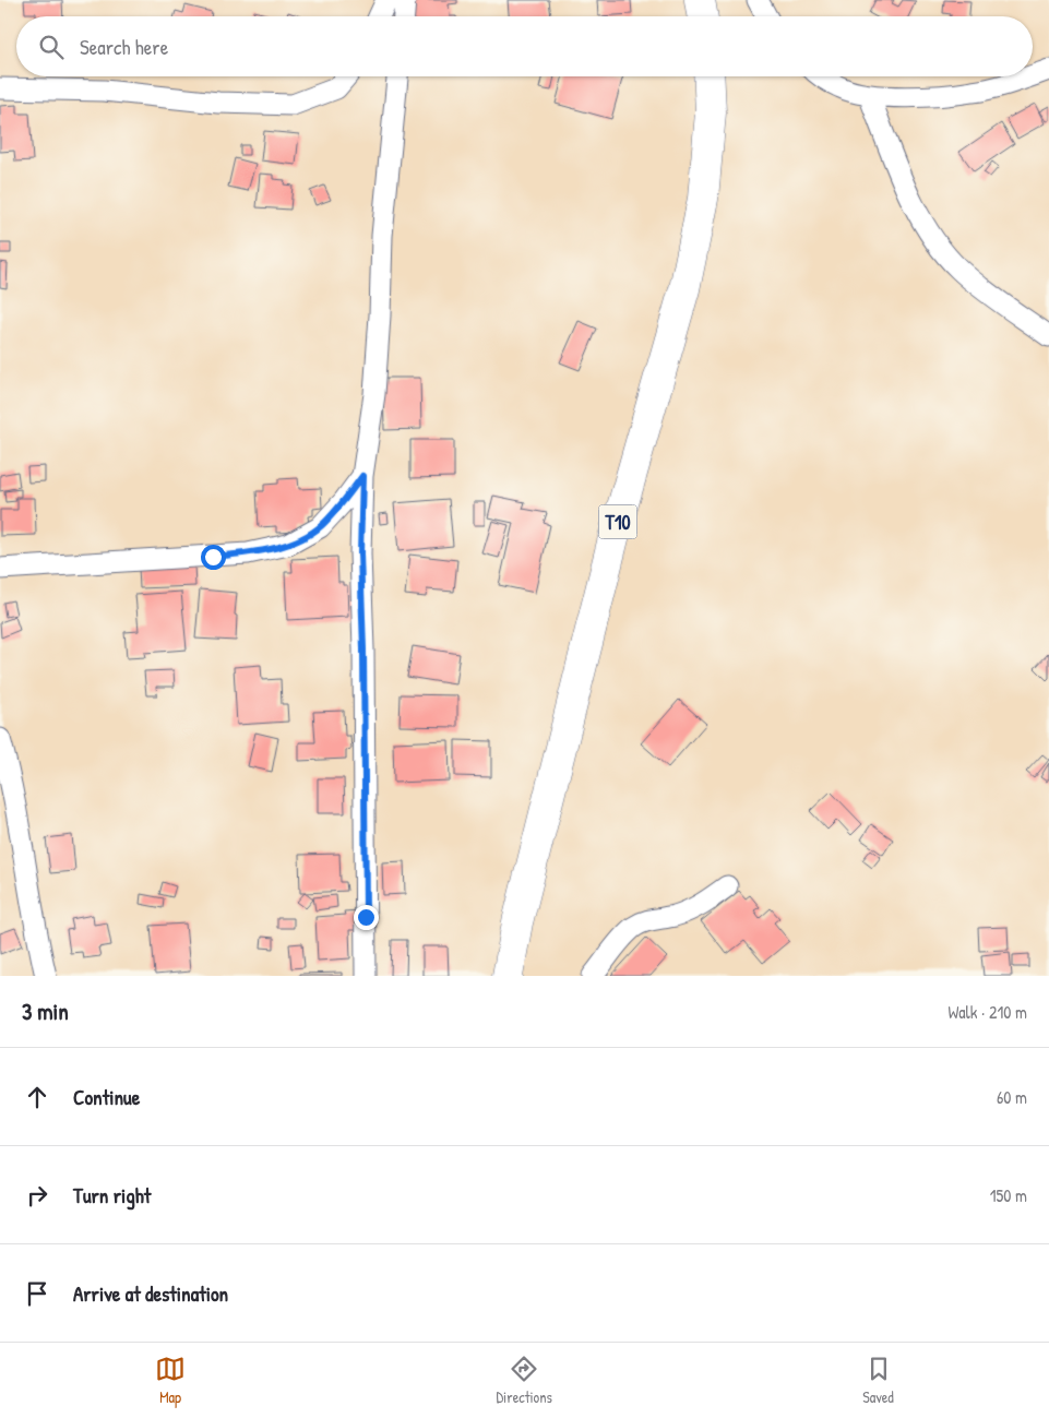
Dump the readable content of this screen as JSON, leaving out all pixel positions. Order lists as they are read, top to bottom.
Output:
{
  "streets": {
    "highway": ["T10"]
  },
  "page": {
    "search": "Search here",
    "heading": ["3 min", "Walk · 210 m"],
    "list": [
      ["Continue", "60 m"],
      ["Turn right", "150 m"],
      "Arrive at destination"
    ],
    "nav": ["Map", "Directions", "Saved"]
  }
}
